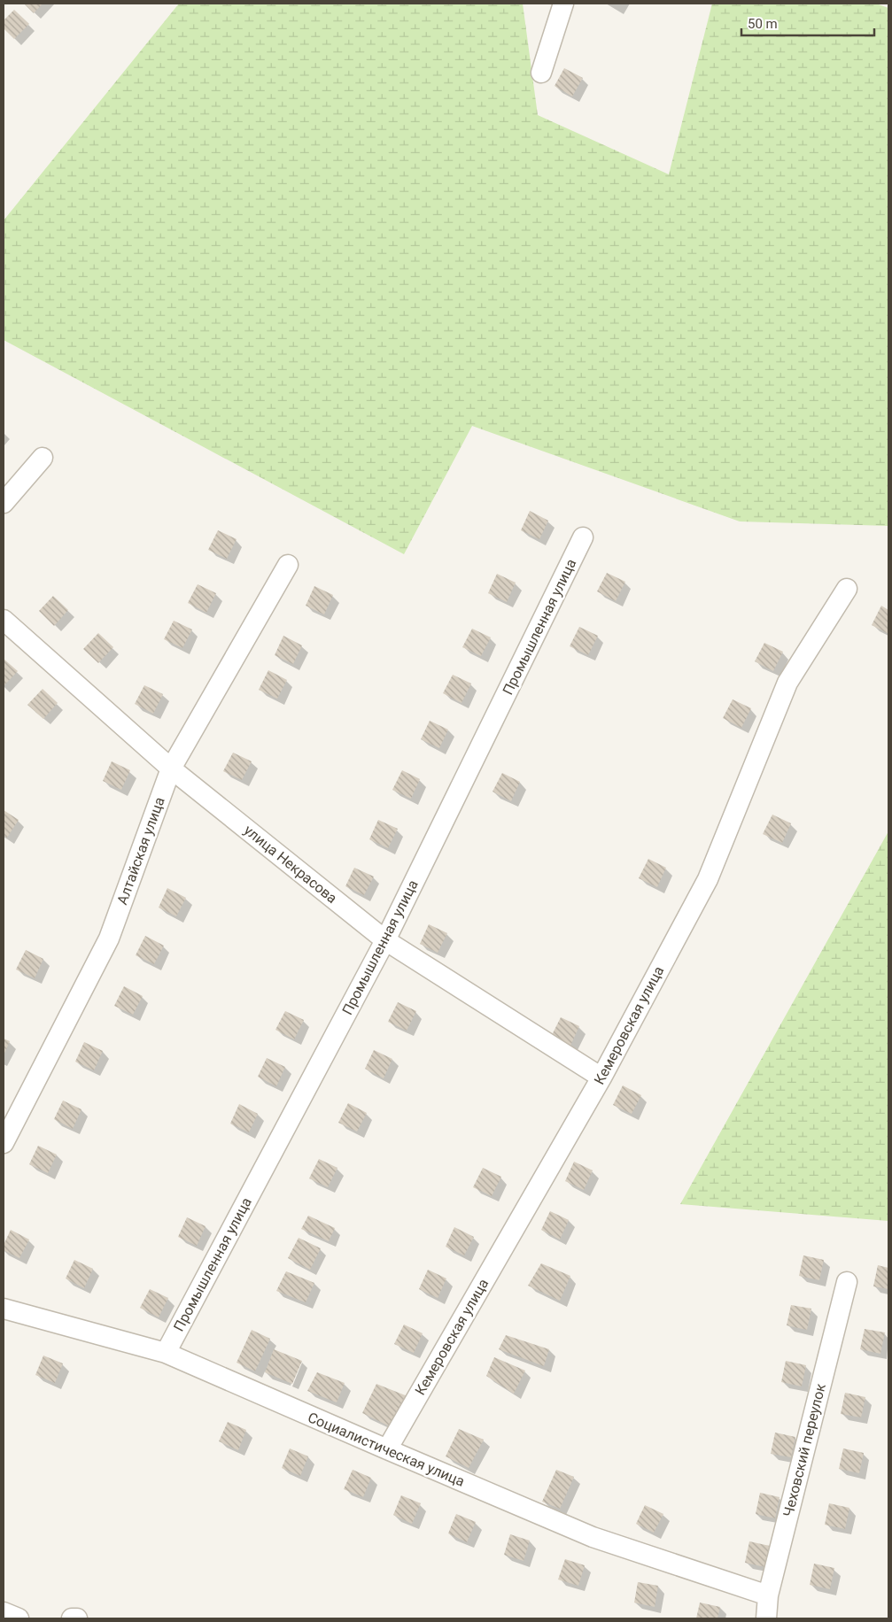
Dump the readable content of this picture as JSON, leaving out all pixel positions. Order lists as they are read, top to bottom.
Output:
{
  "streets": {
    "street": [
      "Промышленная улица",
      "Алтайская улица",
      "улица Некрасова",
      "Кемеровская улица",
      "Социалистическая улица",
      "Чеховский переулок"
    ]
  },
  "crossings": [
    ["Промышленная улица", "улица Некрасова"],
    ["Промышленная улица", "Социалистическая улица"],
    ["Алтайская улица", "улица Некрасова"],
    ["улица Некрасова", "Кемеровская улица"],
    ["Кемеровская улица", "Социалистическая улица"],
    ["Социалистическая улица", "Чеховский переулок"]
  ],
  "scale_bar": "50 m"
}
